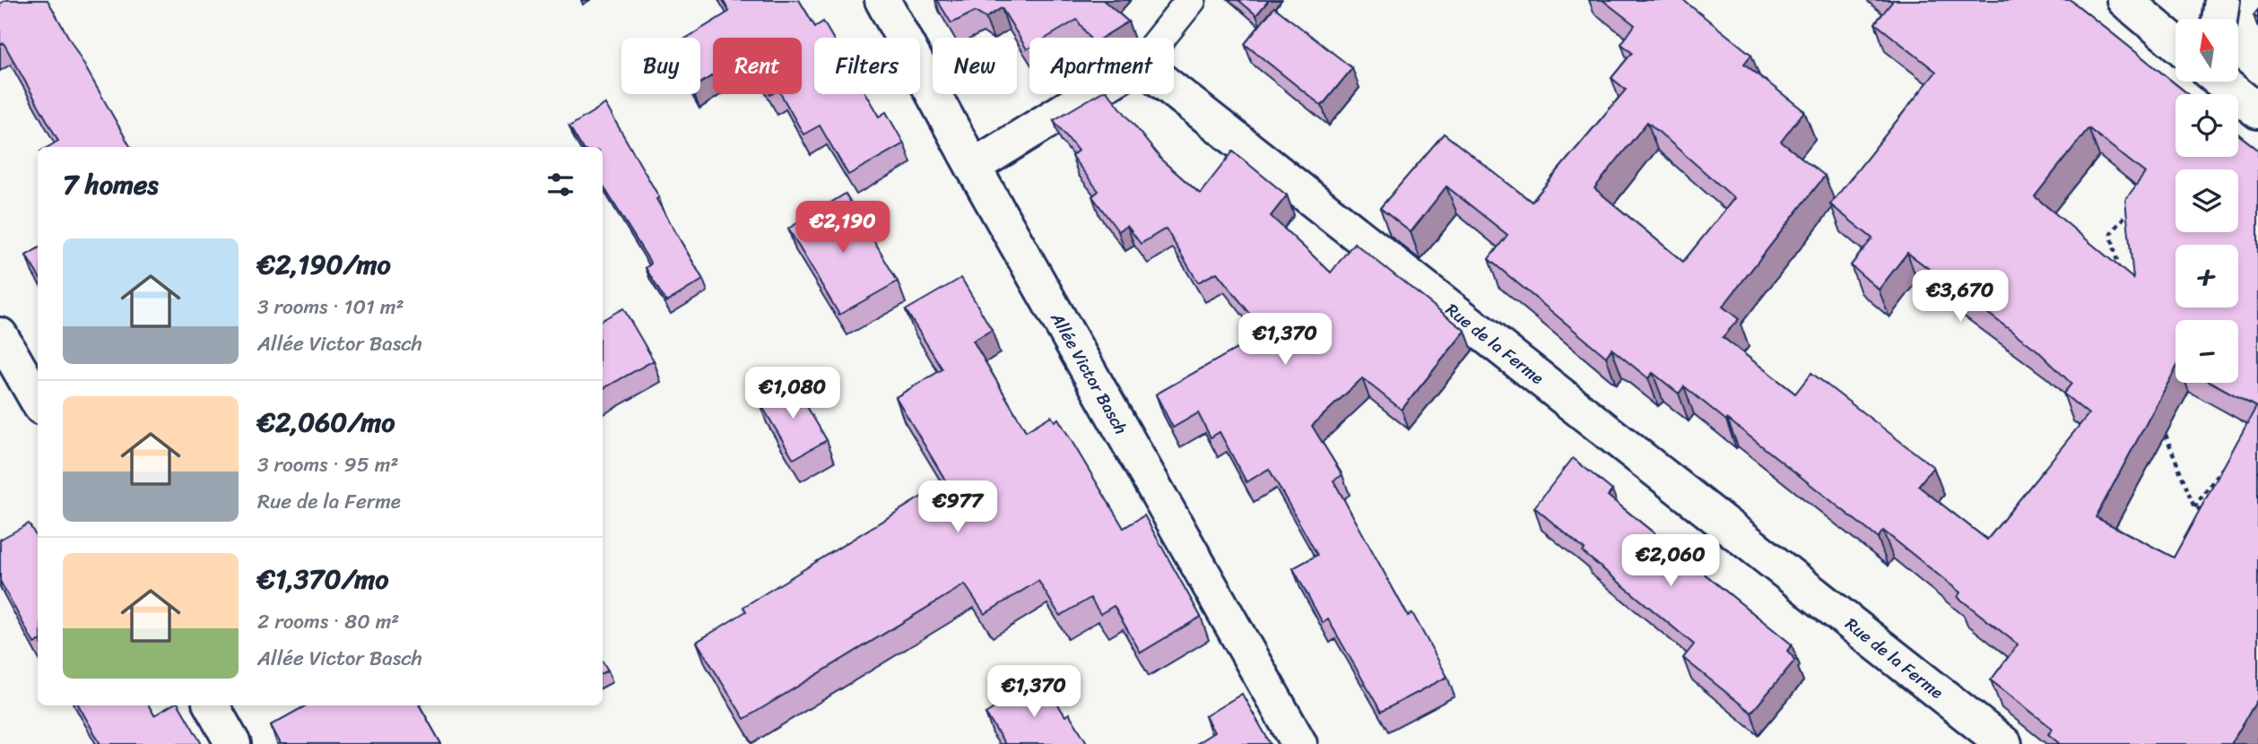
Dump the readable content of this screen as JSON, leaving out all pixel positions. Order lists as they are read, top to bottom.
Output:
{
  "streets": {
    "street": ["Rue de la Ferme", "Allée Victor Basch"]
  },
  "north": "top",
  "page": {
    "map_buttons": ["+", "−"],
    "chip": [
      "Buy",
      "Rent",
      "Filters",
      "New",
      "Apartment"
    ],
    "heading": "7 homes",
    "price": [
      "€2,190",
      "€3,670",
      "€1,370",
      "€1,080",
      "€977",
      "€2,060",
      "€1,370"
    ],
    "list": [
      {
        "name": "€2,190/mo",
        "note": "3 rooms · 101 m² · Allée Victor Basch"
      },
      {
        "name": "€2,060/mo",
        "note": "3 rooms · 95 m² · Rue de la Ferme"
      },
      {
        "name": "€1,370/mo",
        "note": "2 rooms · 80 m² · Allée Victor Basch"
      }
    ]
  }
}
